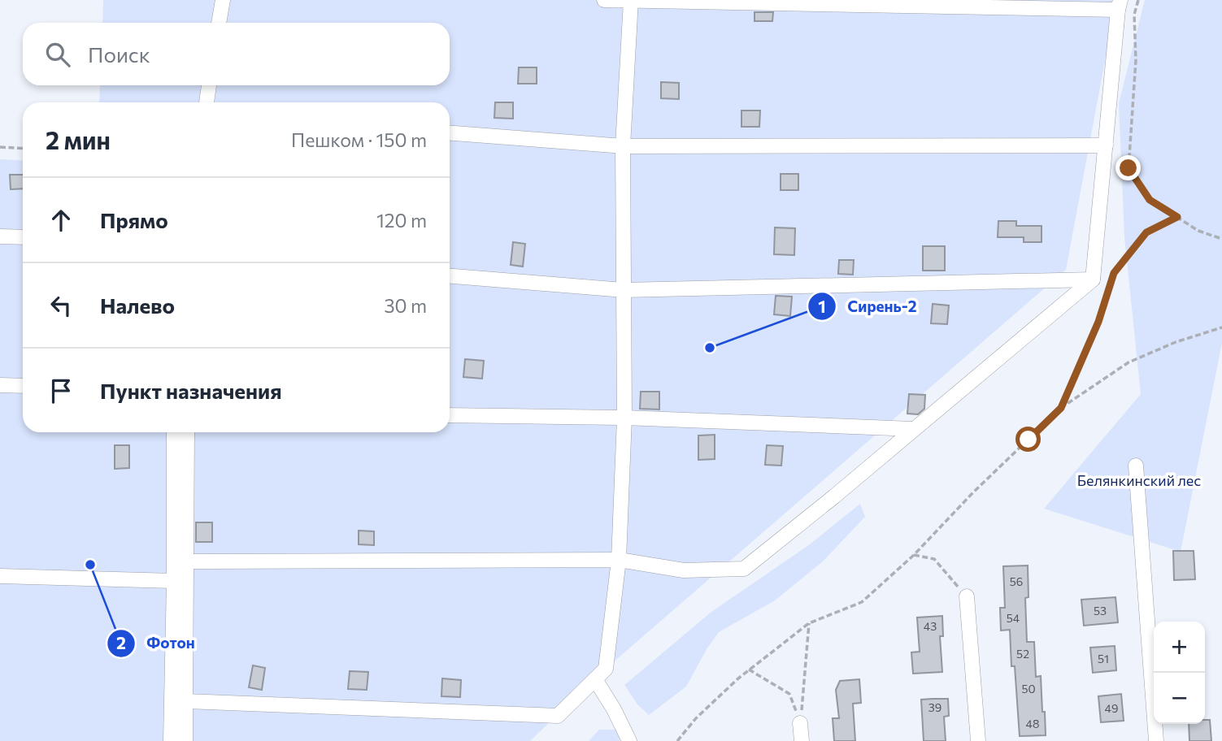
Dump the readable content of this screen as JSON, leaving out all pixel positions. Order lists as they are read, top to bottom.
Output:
{
  "parks": ["Белянкинский лес"],
  "places": ["Сирень-2", "Фотон"],
  "house_numbers": [
    "56",
    "53",
    "54",
    "43",
    "52",
    "51",
    "50",
    "39",
    "49",
    "48"
  ],
  "page": {
    "search": "Поиск",
    "heading": ["2 мин", "Пешком · 150 m"],
    "list": [
      ["Прямо", "120 m"],
      ["Налево", "30 m"],
      "Пункт назначения"
    ],
    "map_buttons": ["+", "−"]
  }
}
